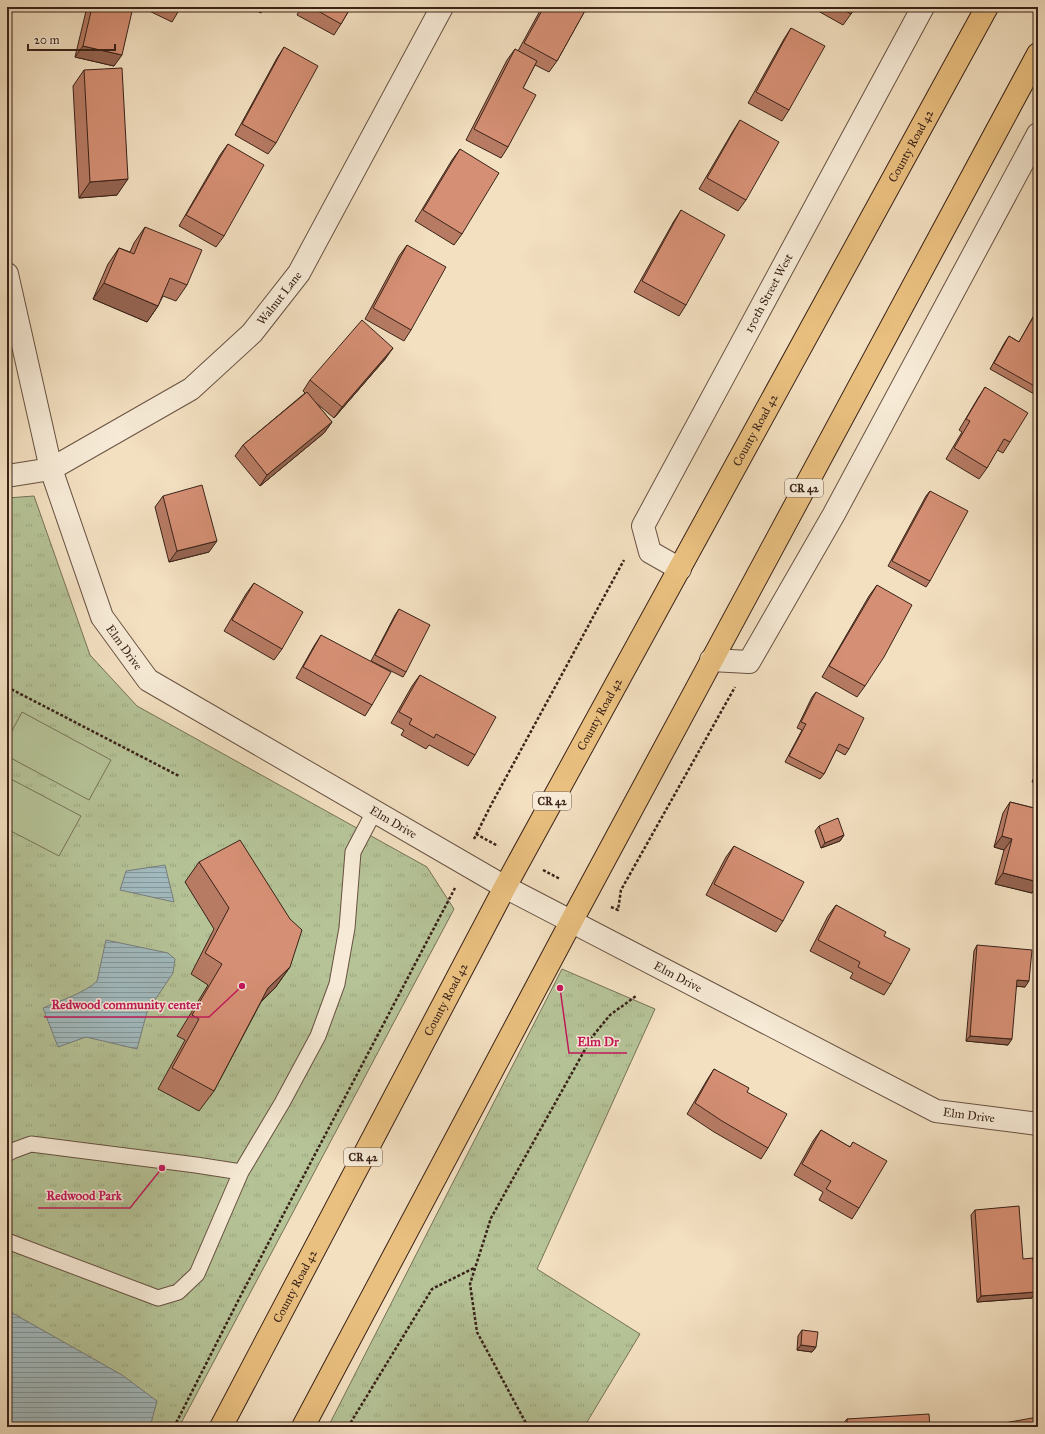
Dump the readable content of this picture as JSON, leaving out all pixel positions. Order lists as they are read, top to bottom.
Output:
{
  "streets": {
    "highway": ["County Road 42", "CR 42"],
    "street": ["150th Street West", "Walnut Lane", "Elm Drive"]
  },
  "crossings": [
    ["County Road 42", "Elm Drive"],
    ["Walnut Lane", "Elm Drive"],
    ["CR 42", "Elm Drive"]
  ],
  "places": ["Redwood community center", "Elm Dr", "Redwood Park"],
  "scale_bar": "20 m"
}
